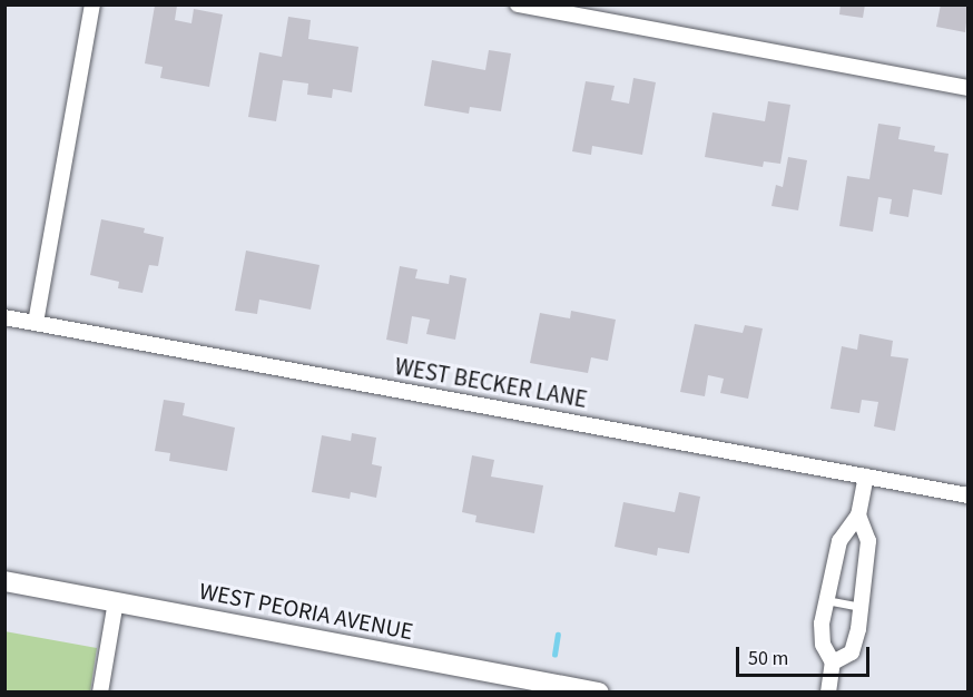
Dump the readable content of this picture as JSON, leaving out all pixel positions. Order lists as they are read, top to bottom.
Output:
{
  "streets": {
    "main road": ["WEST PEORIA AVENUE"],
    "street": ["WEST BECKER LANE"]
  },
  "scale_bar": "50 m"
}
